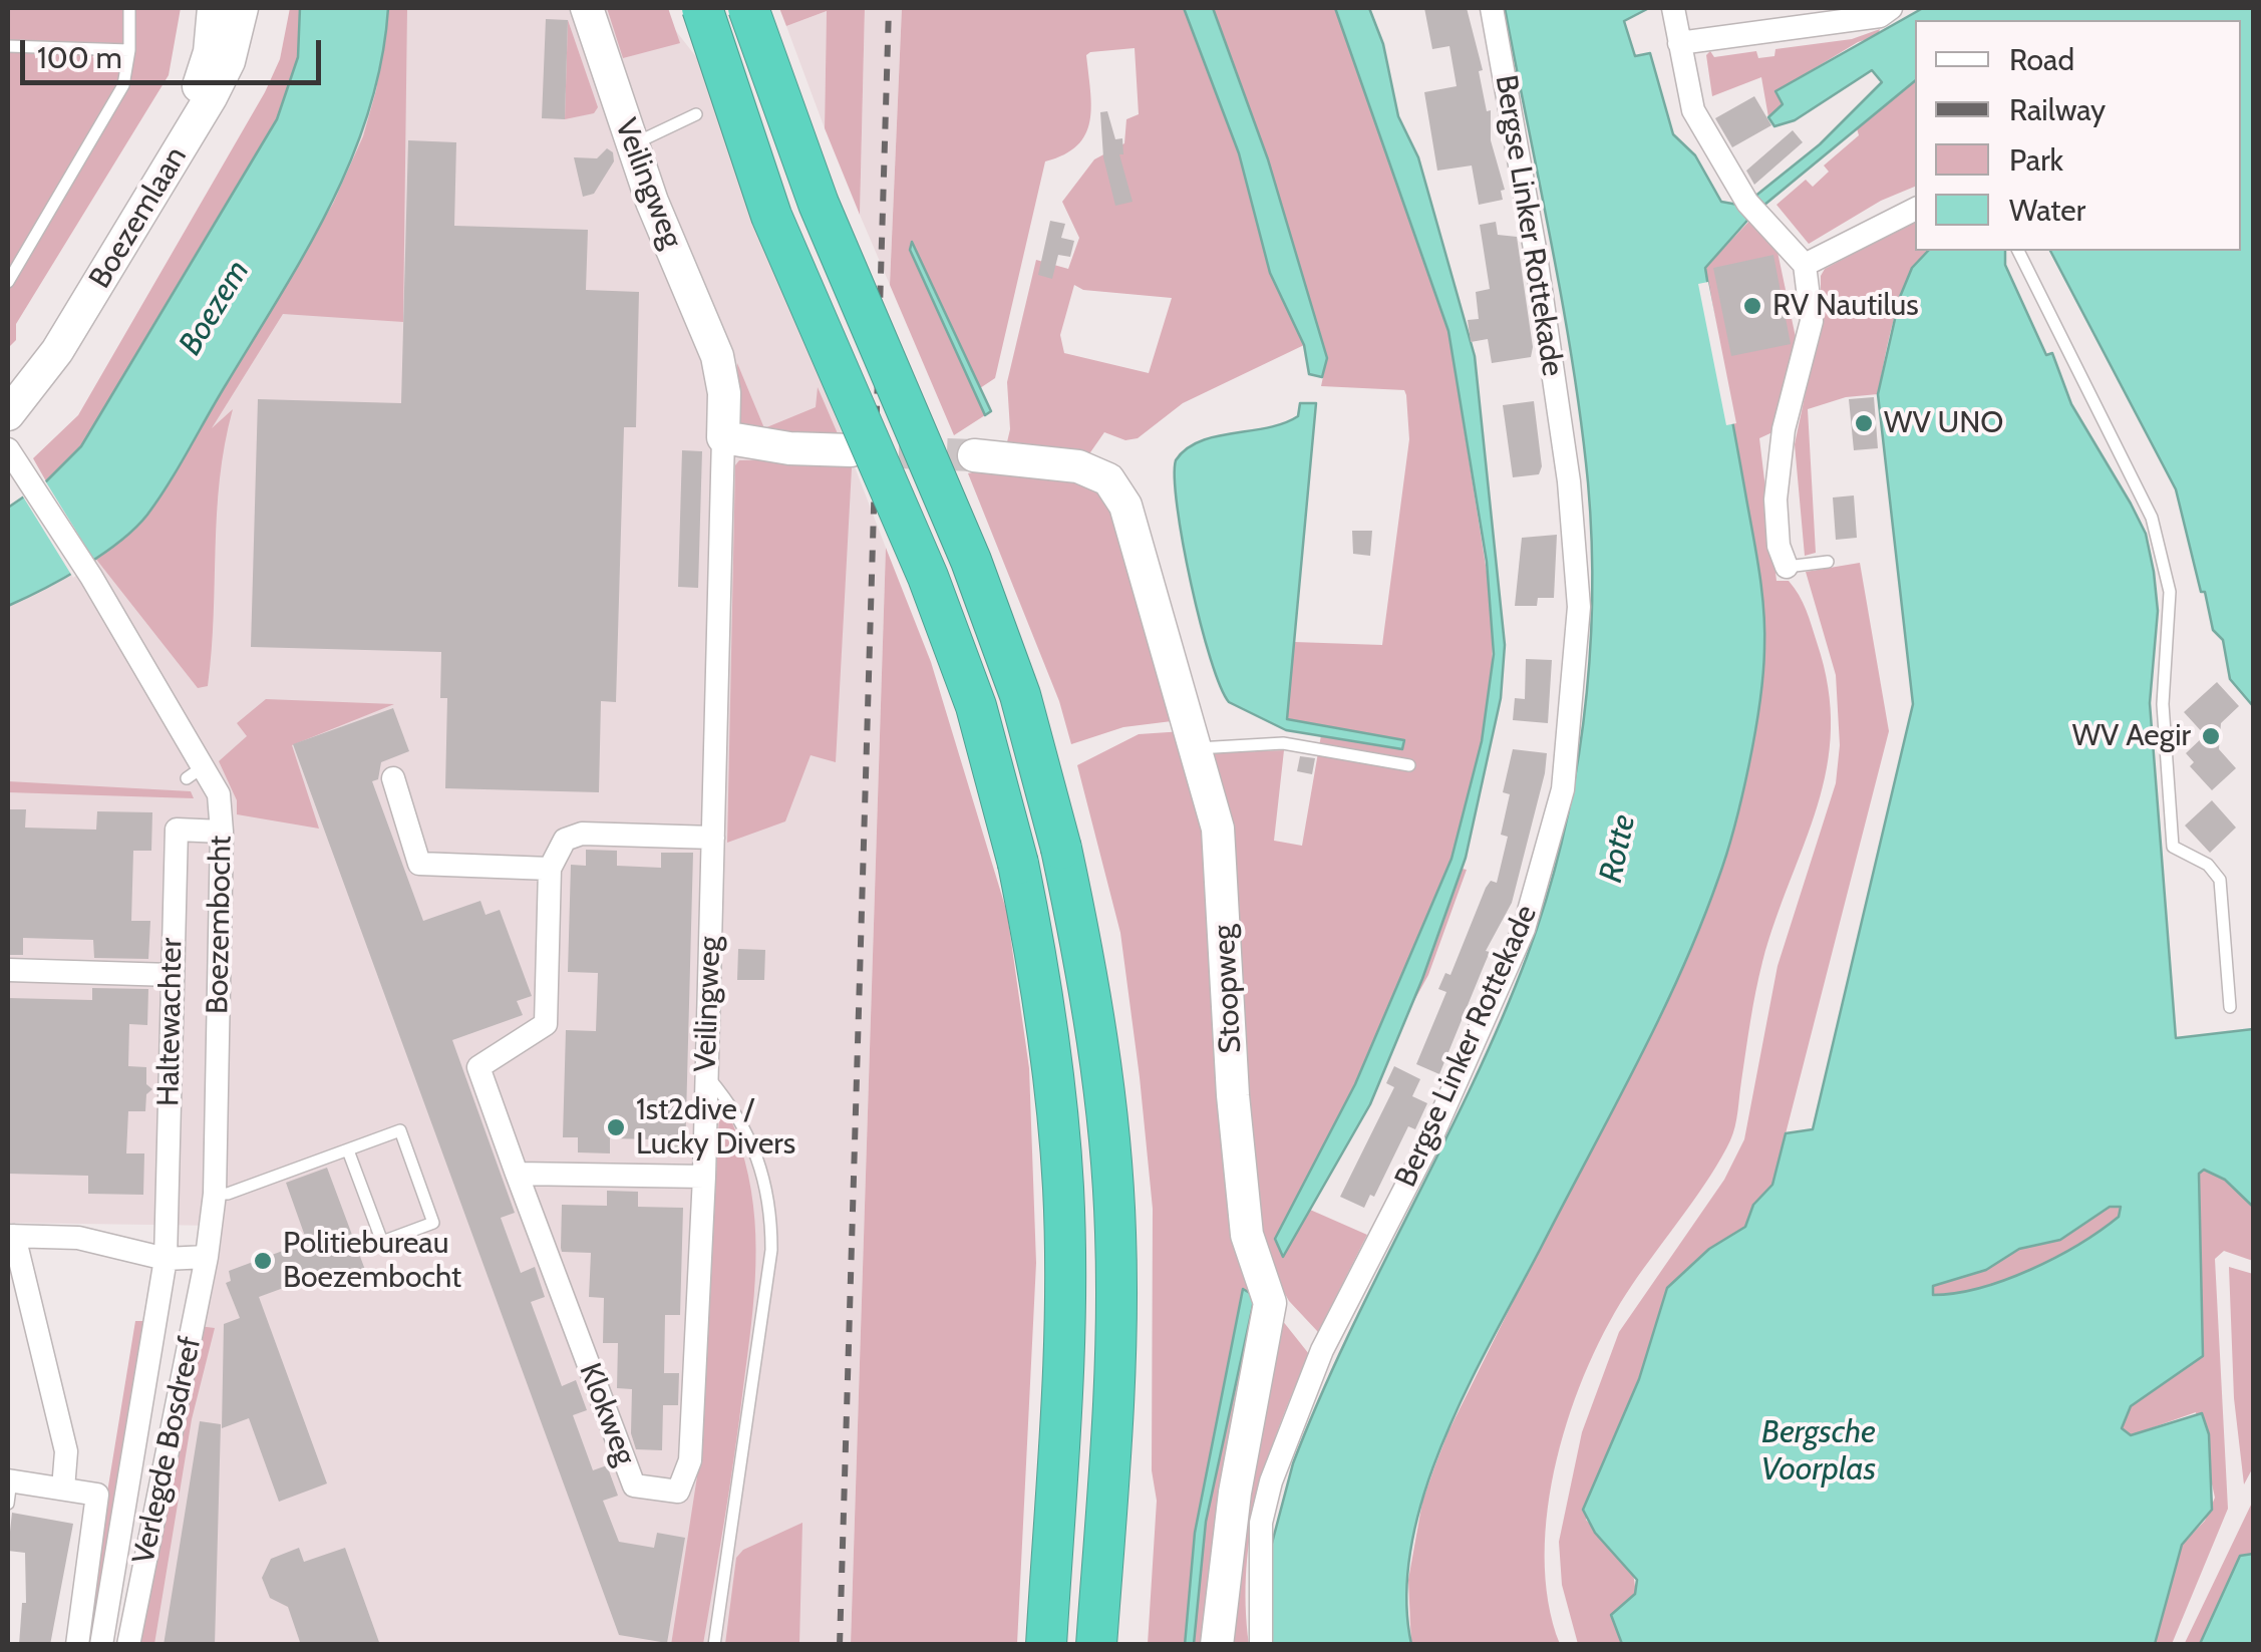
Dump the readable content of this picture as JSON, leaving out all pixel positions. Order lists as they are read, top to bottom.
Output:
{
  "streets": {
    "street": [
      "Veilingweg",
      "Boezemlaan",
      "Bergse Linker Rottekade",
      "Boezembocht",
      "Stoopweg",
      "Haltewachter",
      "Klokweg",
      "Verlegde Bosdreef"
    ]
  },
  "crossings": [
    ["Veilingweg", "Klokweg"],
    ["Boezembocht", "Haltewachter"],
    ["Boezembocht", "Verlegde Bosdreef"],
    ["Haltewachter", "Verlegde Bosdreef"]
  ],
  "water": ["Boezem", "Rotte", "Bergsche Voorplas"],
  "places": [
    "RV Nautilus",
    "WV UNO",
    "WV Aegir",
    "1st2dive / Lucky Divers",
    "Politiebureau Boezembocht"
  ],
  "legend": [
    "Road",
    "Railway",
    "Park",
    "Water"
  ],
  "scale_bar": "100 m"
}
